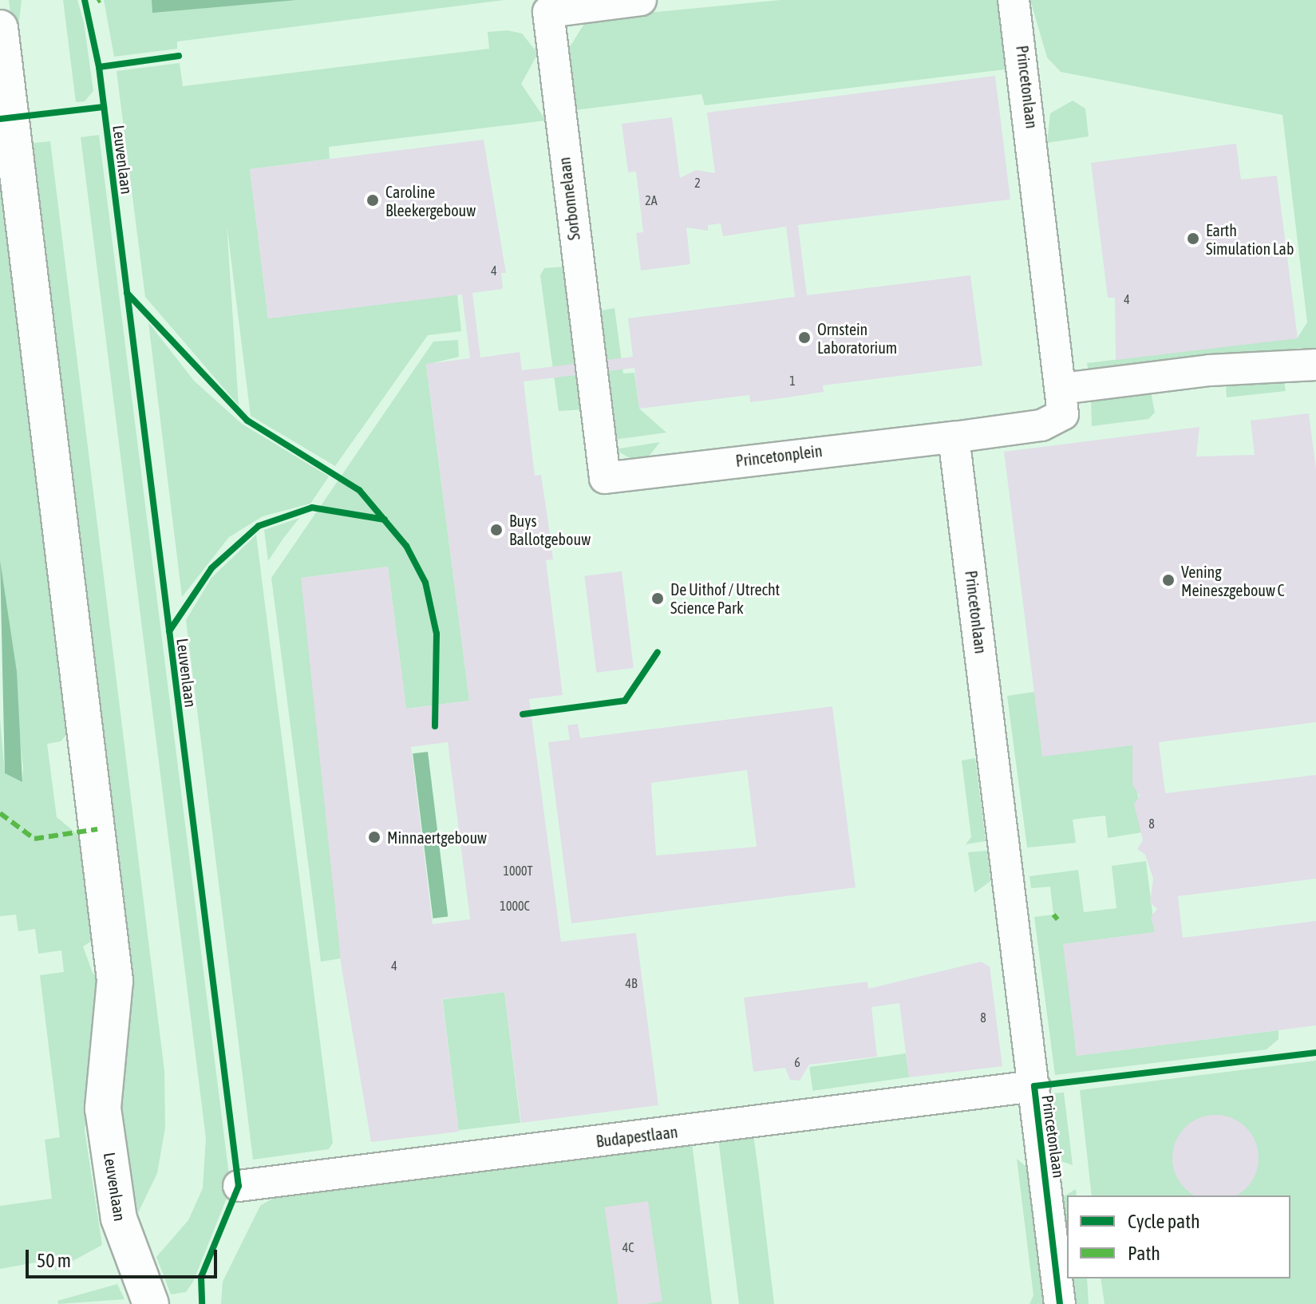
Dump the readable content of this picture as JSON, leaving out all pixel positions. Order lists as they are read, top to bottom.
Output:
{
  "streets": {
    "main road": ["Leuvenlaan"],
    "street": [
      "Princetonlaan",
      "Sorbonnelaan",
      "Princetonplein",
      "Budapestlaan"
    ]
  },
  "crossings": [
    ["Princetonlaan", "Princetonplein"],
    ["Princetonlaan", "Budapestlaan"],
    ["Sorbonnelaan", "Princetonplein"]
  ],
  "places": [
    "Caroline Bleekergebouw",
    "Earth Simulation Lab",
    "Ornstein Laboratorium",
    "Buys Ballotgebouw",
    "Vening Meineszgebouw C",
    "De Uithof / Utrecht Science Park",
    "Minnaertgebouw"
  ],
  "house_numbers": [
    "2",
    "2A",
    "4",
    "4",
    "1",
    "8",
    "1000T",
    "1000C",
    "4",
    "4B",
    "8",
    "6",
    "4C"
  ],
  "legend": ["Cycle path", "Path"],
  "scale_bar": "50 m"
}
